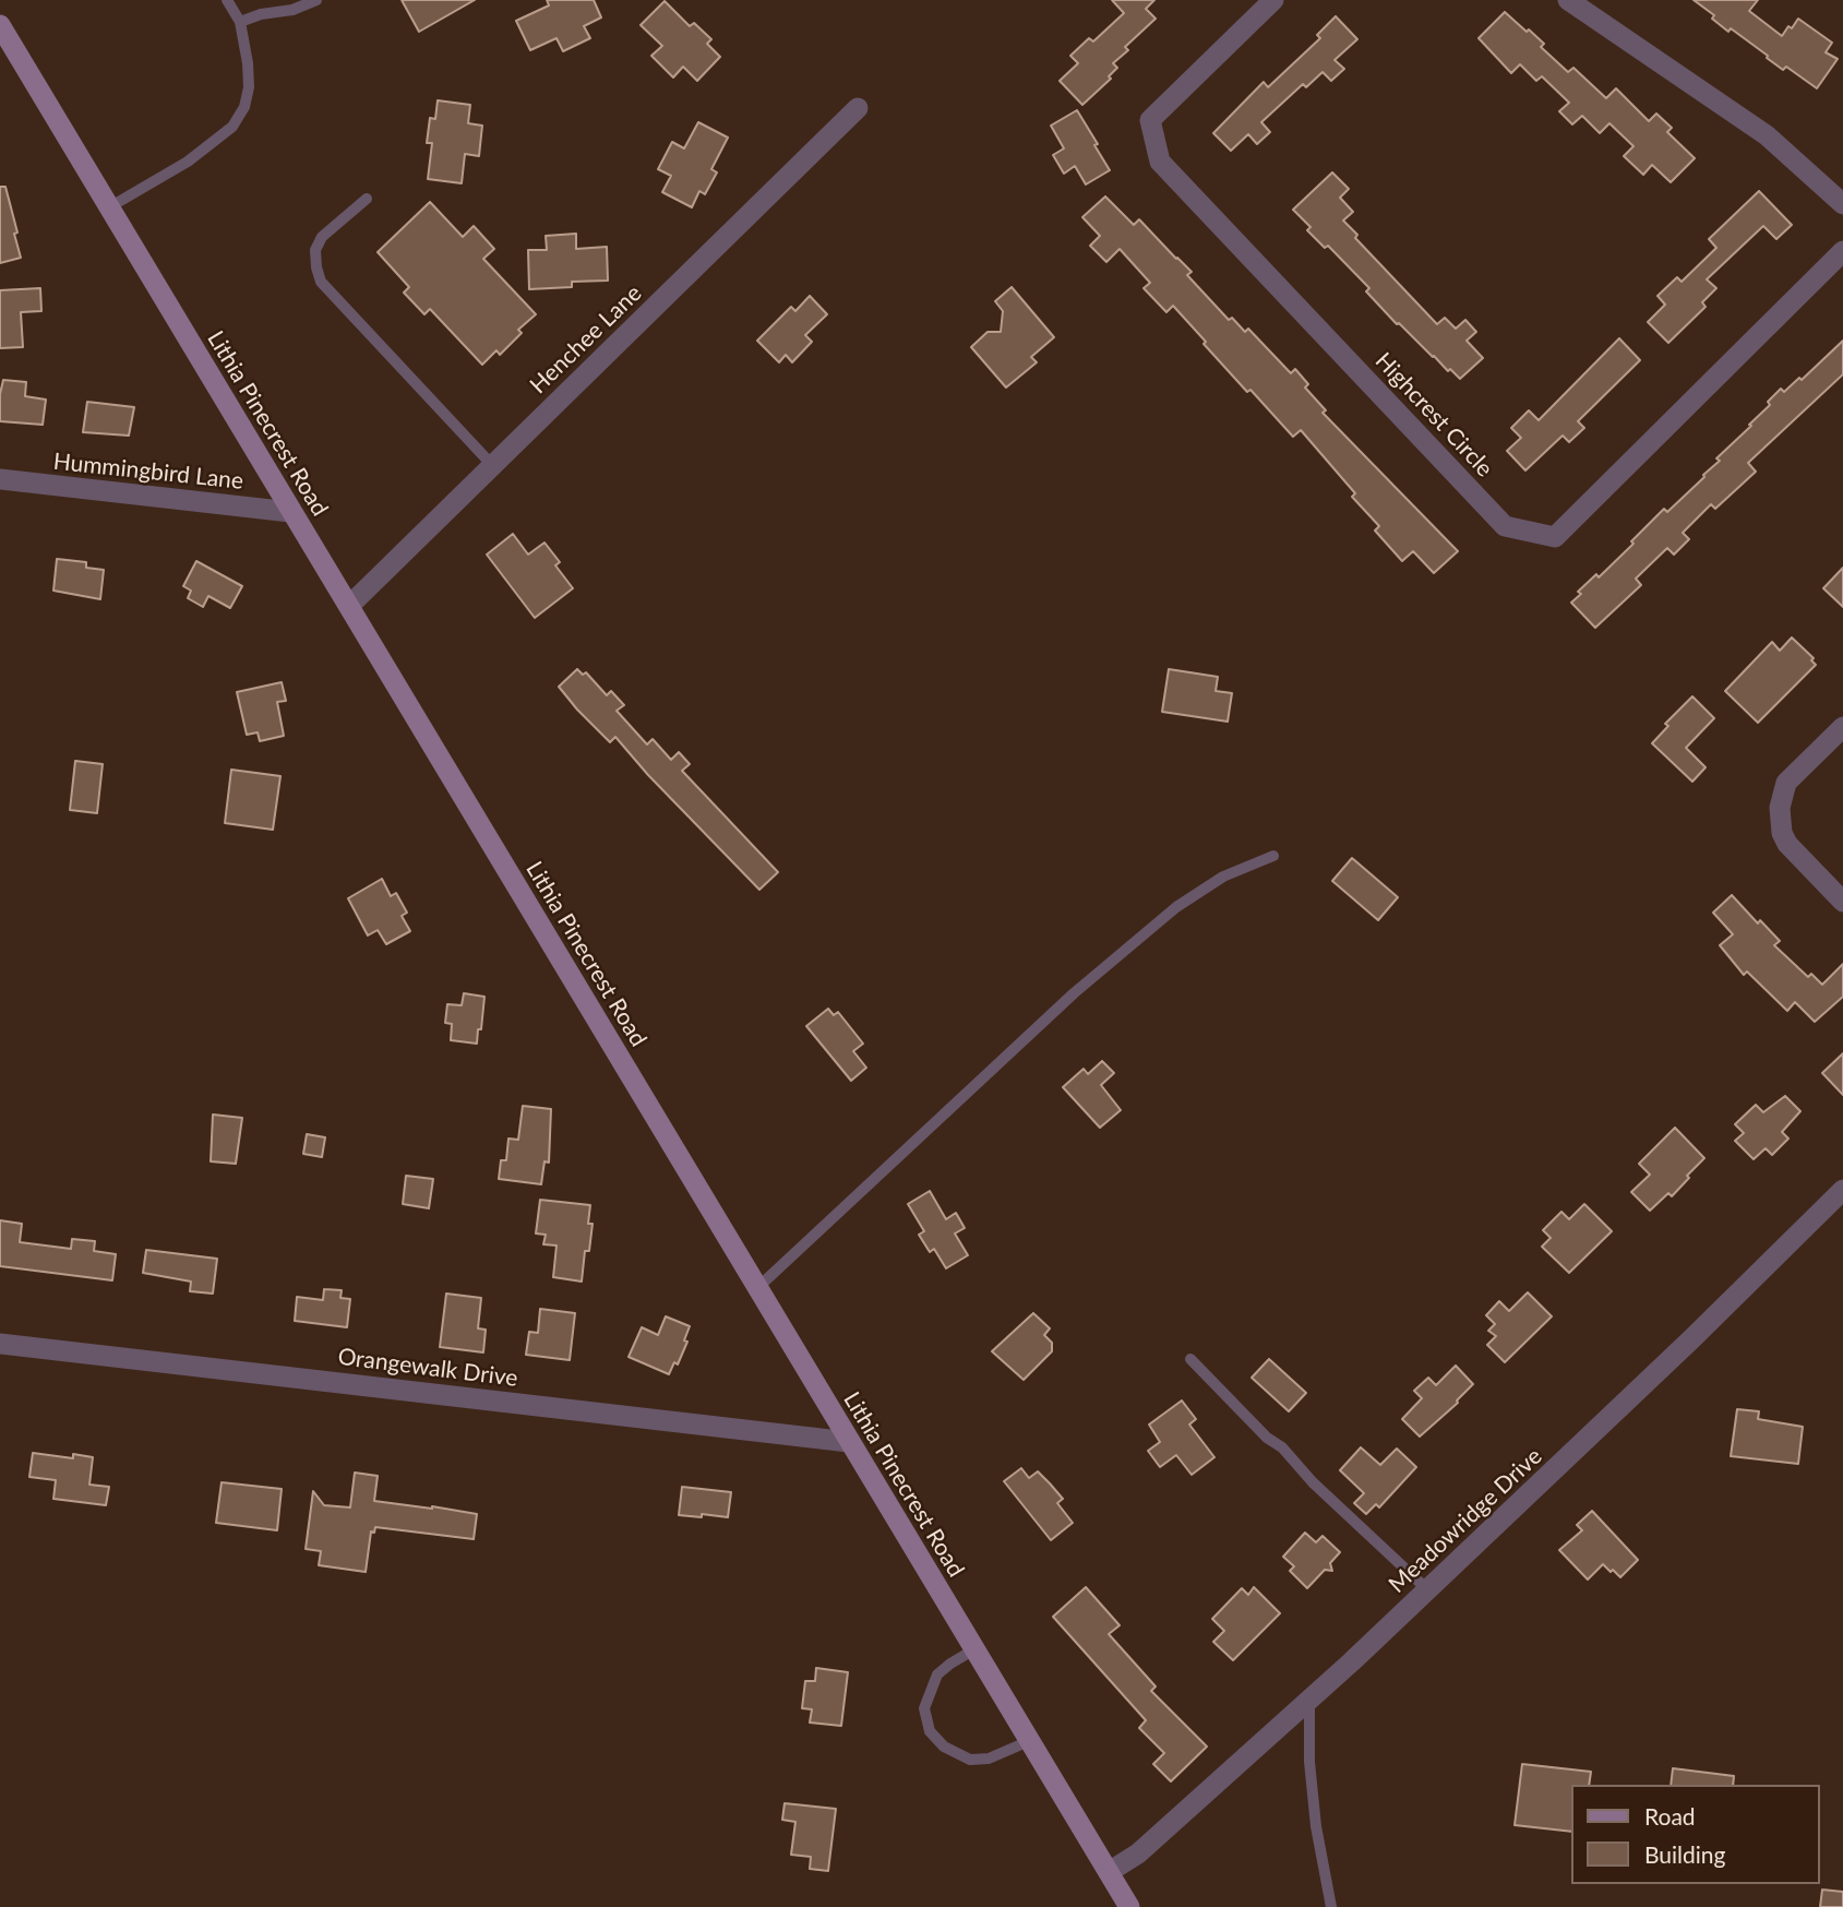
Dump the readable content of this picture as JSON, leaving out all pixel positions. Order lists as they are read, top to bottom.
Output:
{
  "streets": {
    "main road": ["Lithia Pinecrest Road"],
    "street": [
      "Henchee Lane",
      "Highcrest Circle",
      "Hummingbird Lane",
      "Orangewalk Drive",
      "Meadowridge Drive"
    ]
  },
  "crossings": [
    ["Henchee Lane", "Lithia Pinecrest Road"],
    ["Lithia Pinecrest Road", "Hummingbird Lane"],
    ["Lithia Pinecrest Road", "Orangewalk Drive"],
    ["Lithia Pinecrest Road", "Meadowridge Drive"]
  ],
  "legend": ["Road", "Building"]
}
